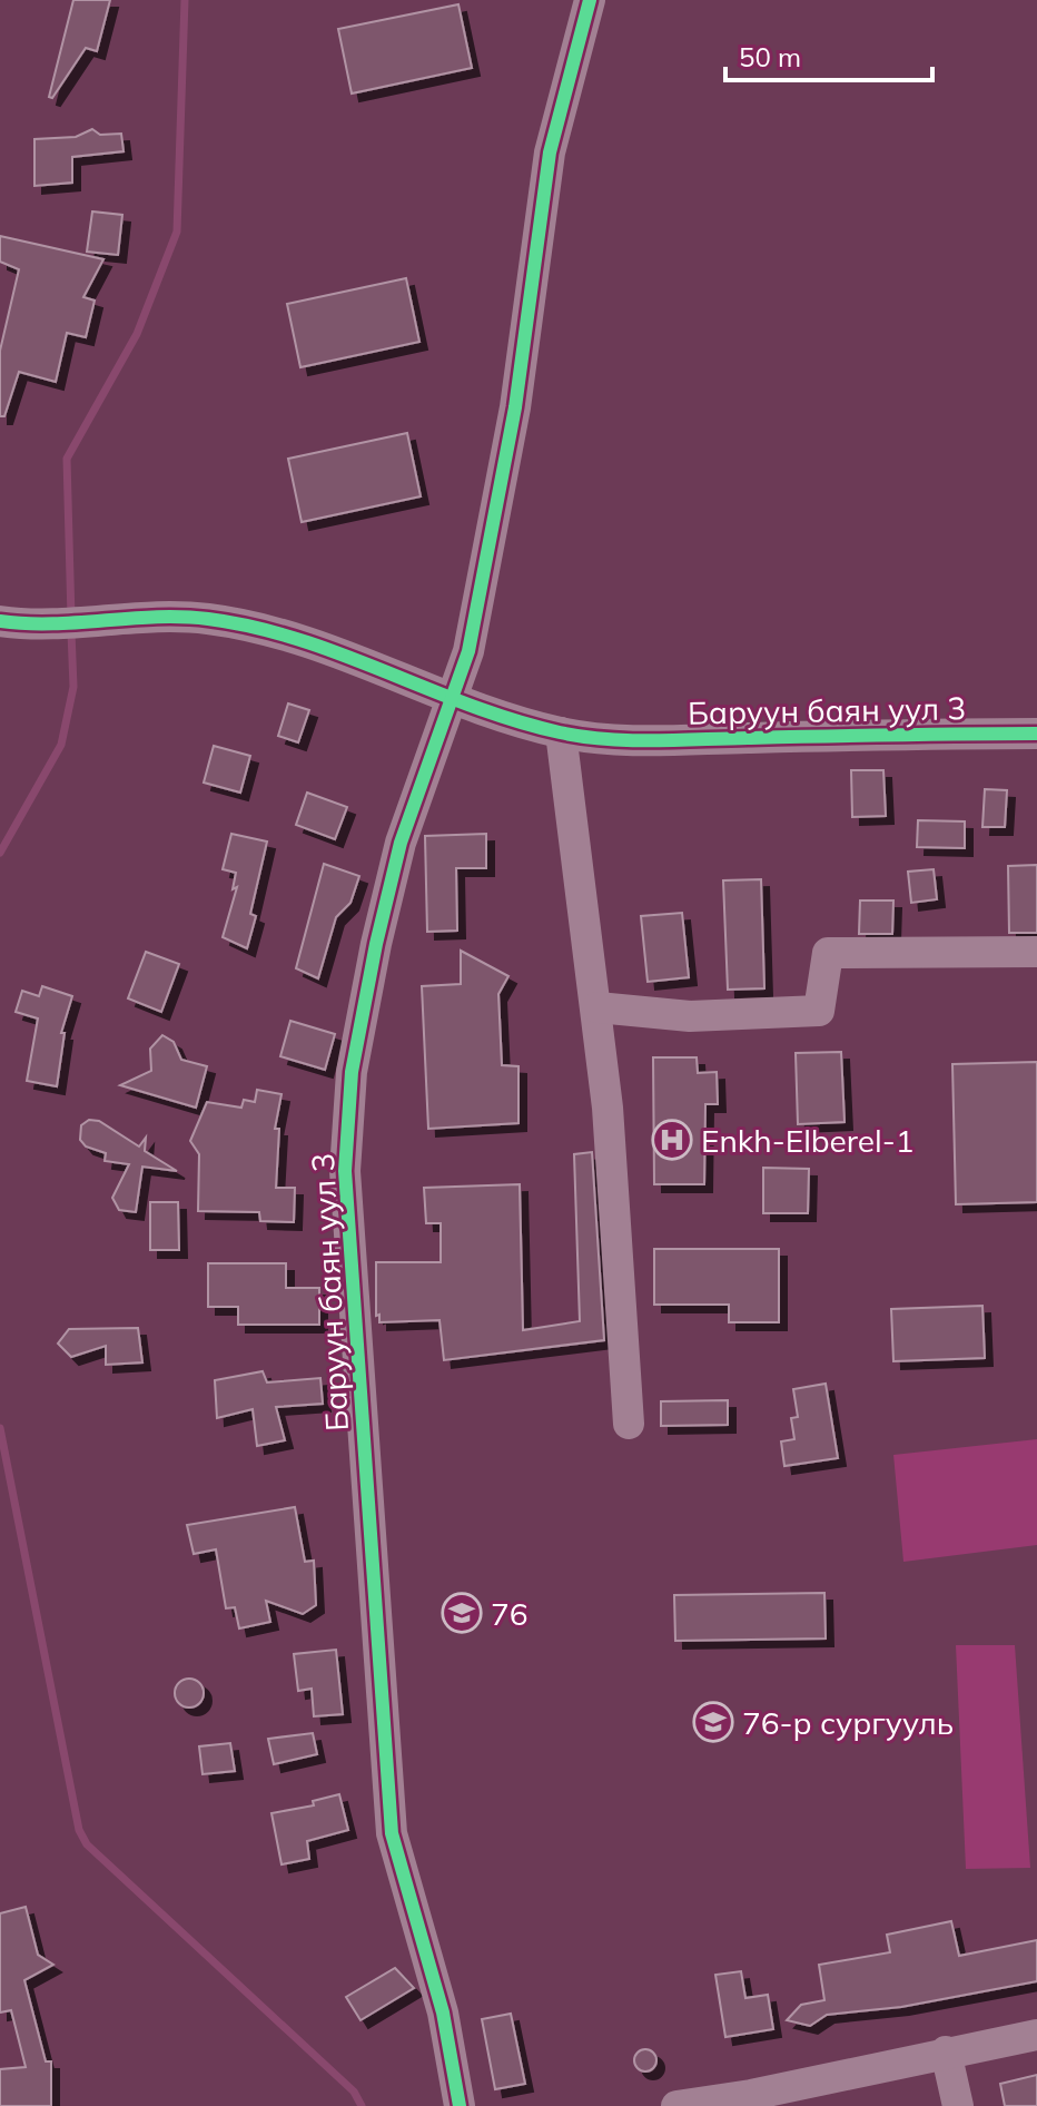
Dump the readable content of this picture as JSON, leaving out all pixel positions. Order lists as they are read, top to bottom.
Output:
{
  "streets": {
    "street": ["Баруун баян уул 3"]
  },
  "places": {
    "hospital": ["Enkh-Elberel-1"],
    "school or university": ["76", "76-р сургууль"]
  },
  "scale_bar": "50 m"
}
